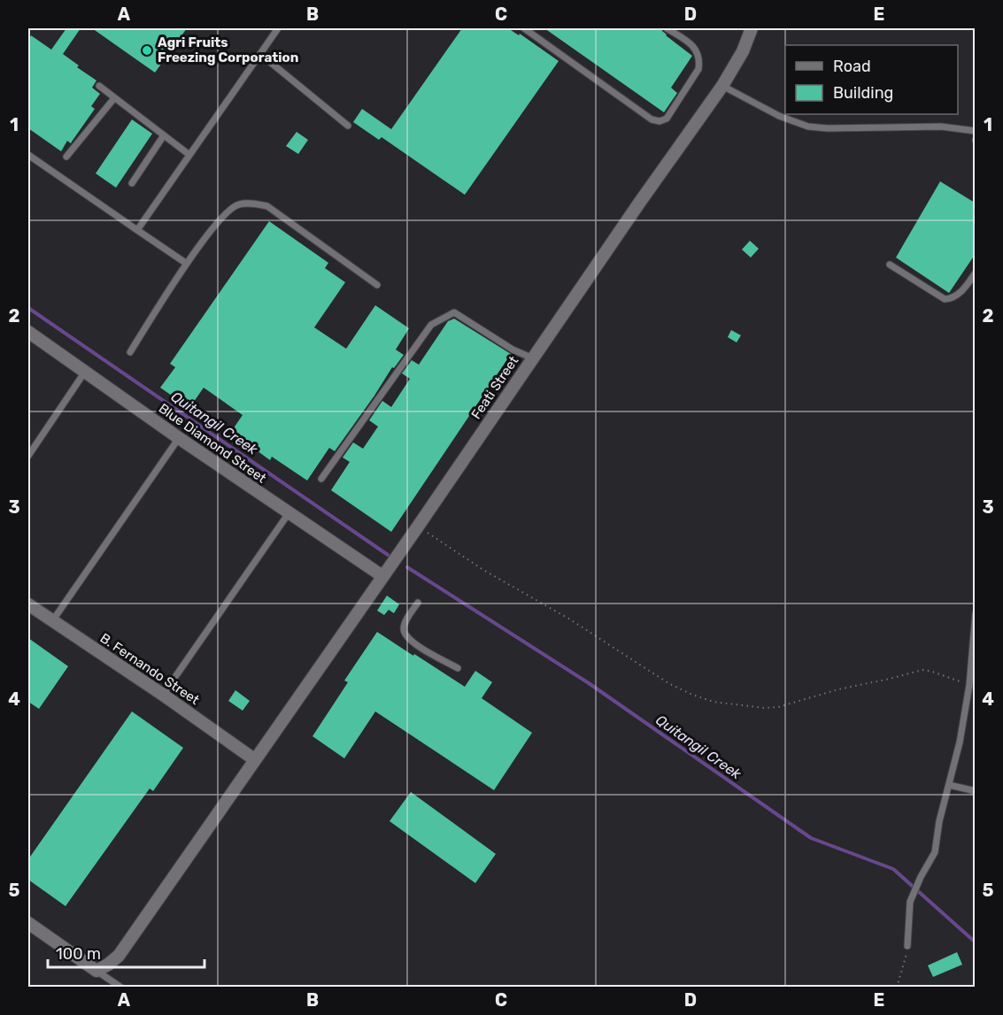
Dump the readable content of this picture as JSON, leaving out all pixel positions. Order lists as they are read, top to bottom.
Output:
{
  "streets": {
    "street": ["Feati Street", "Blue Diamond Street", "B. Fernando Street"]
  },
  "crossings": [
    ["Feati Street", "Blue Diamond Street"],
    ["Feati Street", "B. Fernando Street"]
  ],
  "water": ["Quitangil Creek"],
  "places": ["Agri Fruits Freezing Corporation"],
  "legend": ["Road", "Building"],
  "scale_bar": "100 m",
  "grid": {
    "columns": [
      "A",
      "B",
      "C",
      "D",
      "E"
    ],
    "rows": [
      "1",
      "2",
      "3",
      "4",
      "5"
    ]
  }
}
